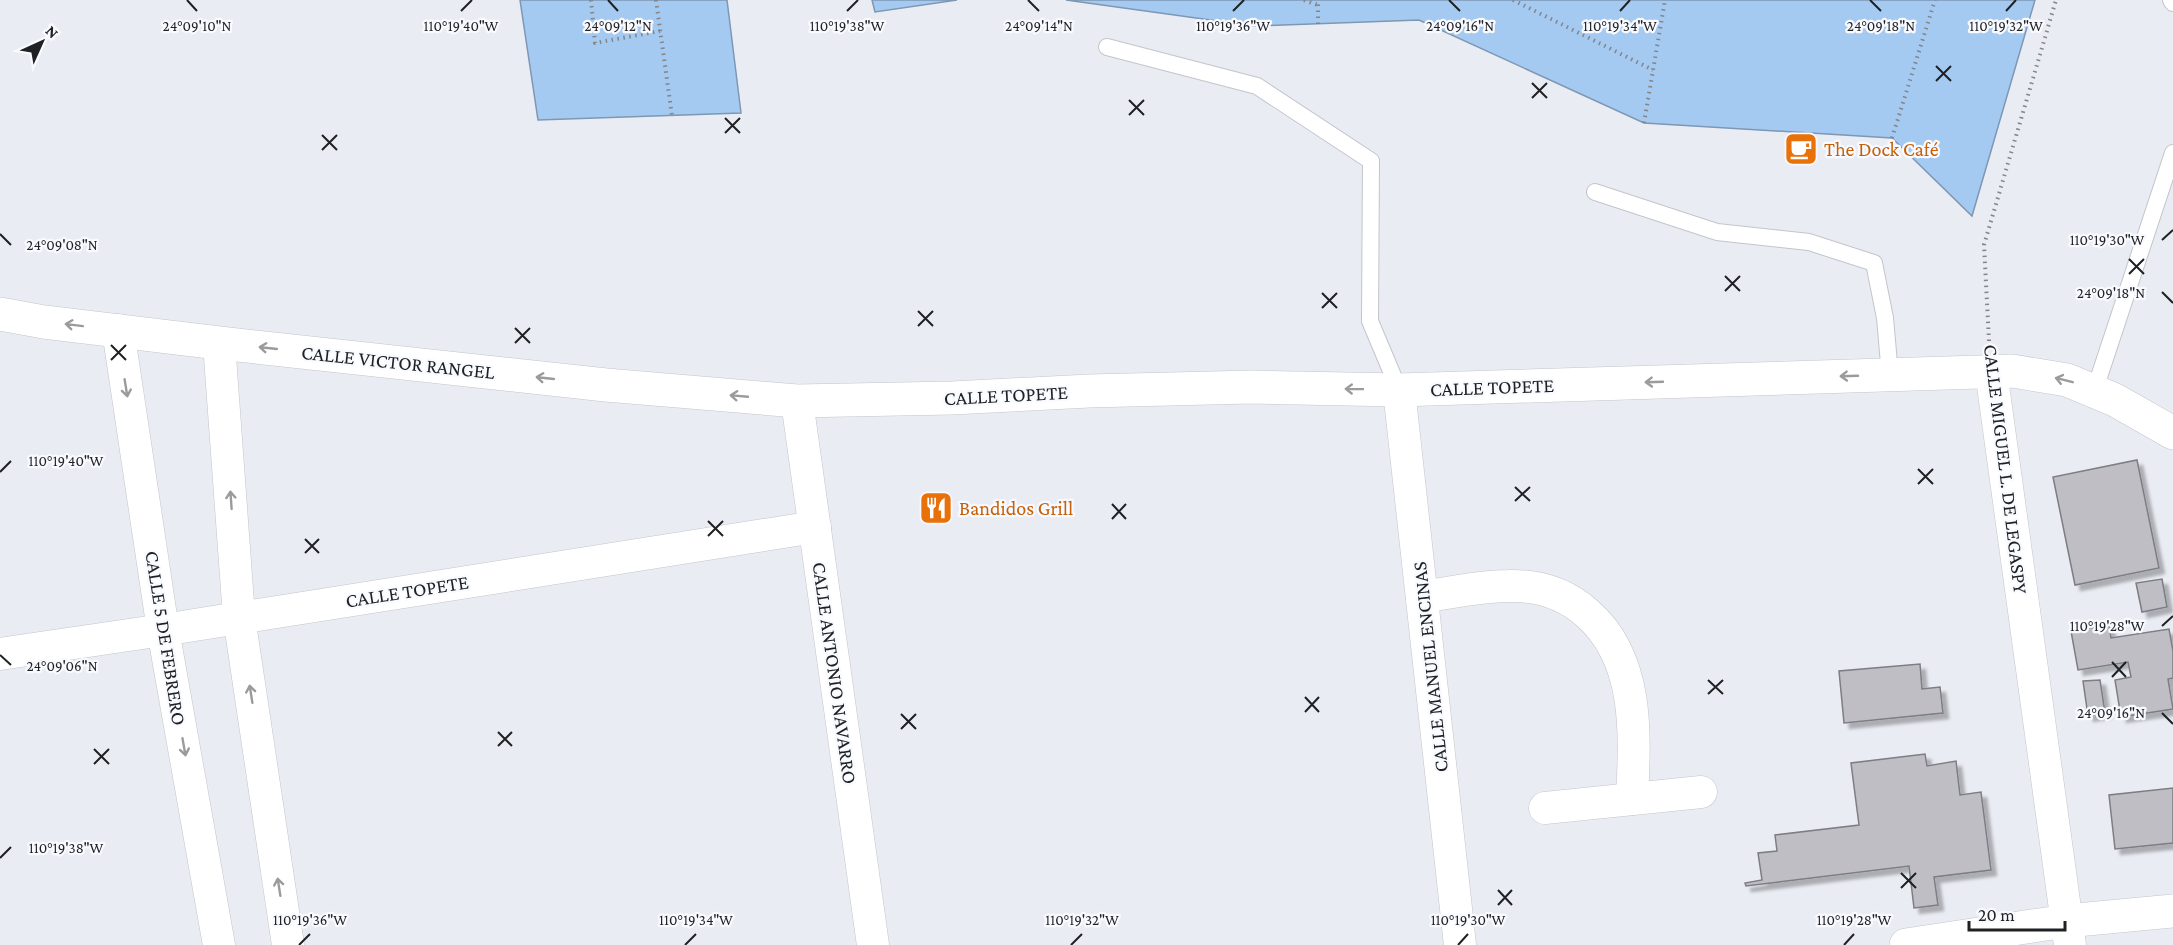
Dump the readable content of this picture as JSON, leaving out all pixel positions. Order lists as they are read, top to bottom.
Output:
{
  "streets": {
    "street": [
      "CALLE VICTOR RANGEL",
      "CALLE TOPETE",
      "CALLE MIGUEL L. DE LEGASPY",
      "CALLE 5 DE FEBRERO",
      "CALLE MANUEL ENCINAS",
      "CALLE ANTONIO NAVARRO"
    ]
  },
  "crossings": [
    ["CALLE VICTOR RANGEL", "CALLE TOPETE"],
    ["CALLE VICTOR RANGEL", "CALLE 5 DE FEBRERO"],
    ["CALLE VICTOR RANGEL", "CALLE ANTONIO NAVARRO"],
    ["CALLE TOPETE", "CALLE MIGUEL L. DE LEGASPY"],
    ["CALLE TOPETE", "CALLE 5 DE FEBRERO"],
    ["CALLE TOPETE", "CALLE MANUEL ENCINAS"],
    ["CALLE TOPETE", "CALLE ANTONIO NAVARRO"]
  ],
  "one_way": ["CALLE VICTOR RANGEL", "CALLE TOPETE"],
  "places": {
    "cafe": ["The Dock Café"],
    "restaurant": ["Bandidos Grill"]
  },
  "scale_bar": "20 m",
  "north": "top right",
  "coordinates": [
    "24°09'18\"N",
    "24°09'10\"N",
    "110°19'40\"W",
    "24°09'12\"N",
    "110°19'38\"W",
    "24°09'14\"N",
    "110°19'36\"W",
    "24°09'16\"N",
    "110°19'34\"W",
    "110°19'32\"W",
    "110°19'30\"W",
    "24°09'08\"N",
    "110°19'28\"W",
    "24°09'06\"N"
  ]
}
